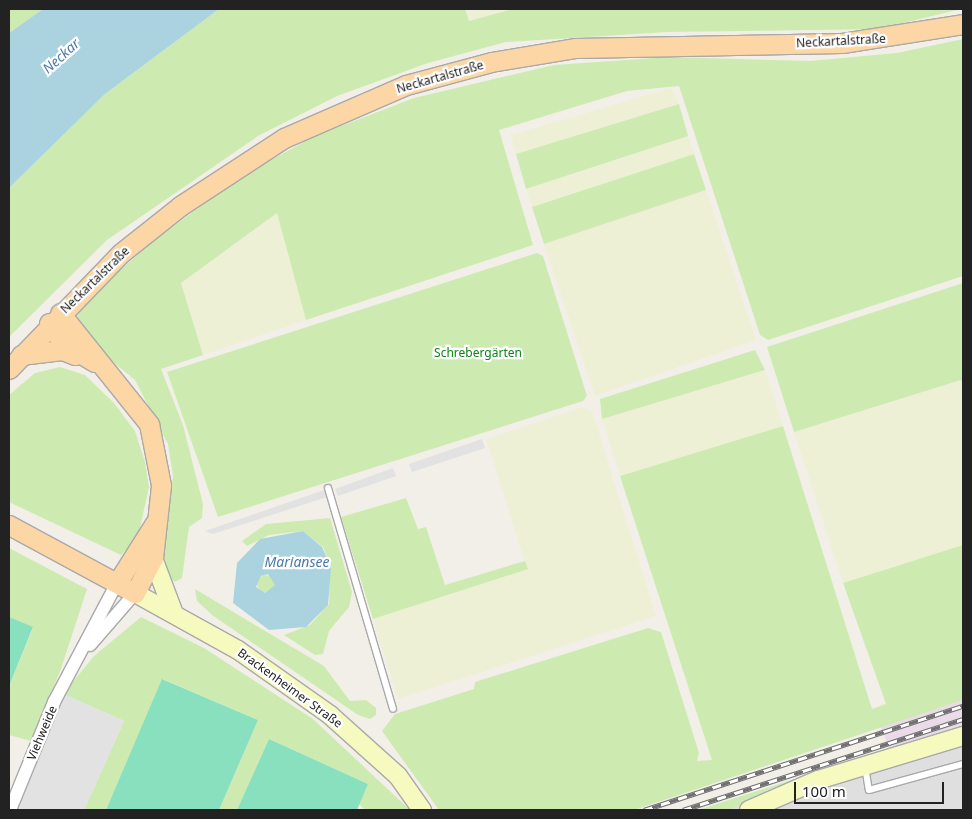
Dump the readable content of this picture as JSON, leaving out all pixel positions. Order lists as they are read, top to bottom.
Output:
{
  "streets": {
    "main road": ["Neckartalstraße", "Brackenheimer Straße"],
    "street": ["Viehweide"]
  },
  "crossings": [
    ["Brackenheimer Straße", "Viehweide"]
  ],
  "water": ["Neckar", "Mariansee"],
  "parks": ["Schrebergärten"],
  "scale_bar": "100 m"
}
